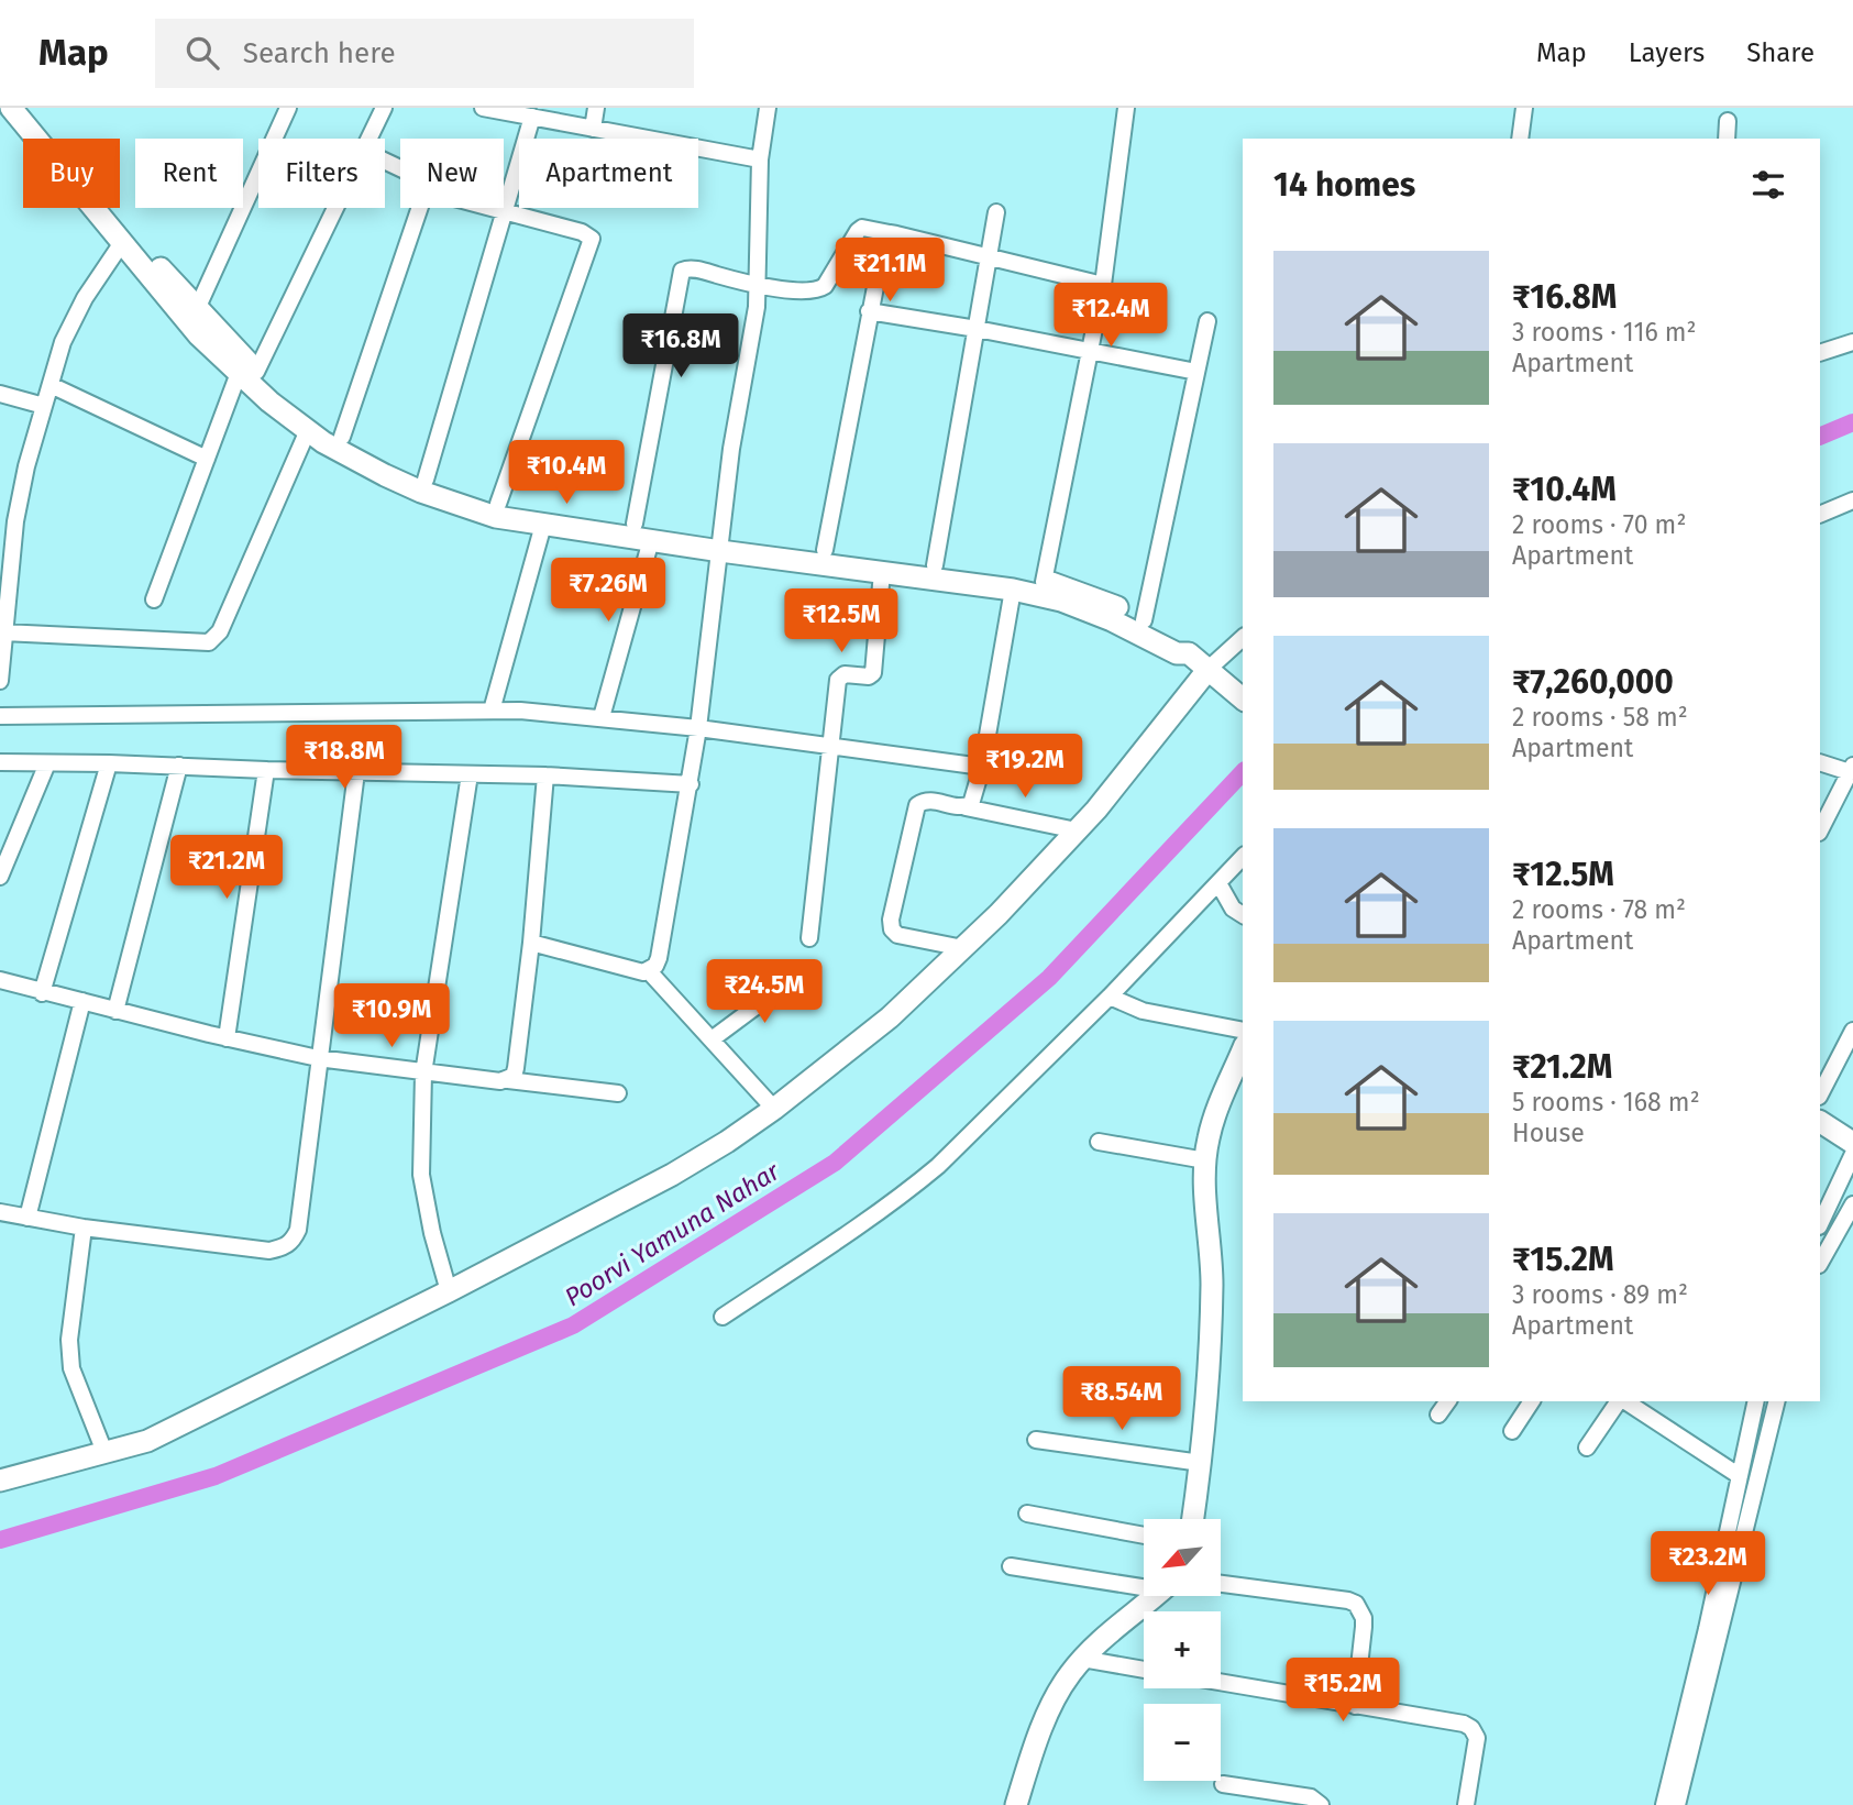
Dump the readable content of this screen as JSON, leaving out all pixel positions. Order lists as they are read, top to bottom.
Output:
{
  "water": ["Poorvi Yamuna Nahar"],
  "north": "bottom left",
  "page": {
    "header": "Map",
    "search": "Search here",
    "nav": ["Map", "Layers", "Share"],
    "chip": [
      "Buy",
      "Rent",
      "Filters",
      "New",
      "Apartment"
    ],
    "heading": "14 homes",
    "list": [
      {
        "name": "₹16.8M",
        "note": "3 rooms · 116 m² · Apartment"
      },
      {
        "name": "₹10.4M",
        "note": "2 rooms · 70 m² · Apartment"
      },
      {
        "name": "₹7,260,000",
        "note": "2 rooms · 58 m² · Apartment"
      },
      {
        "name": "₹12.5M",
        "note": "2 rooms · 78 m² · Apartment"
      },
      {
        "name": "₹21.2M",
        "note": "5 rooms · 168 m² · House"
      },
      {
        "name": "₹15.2M",
        "note": "3 rooms · 89 m² · Apartment"
      }
    ],
    "price": [
      "₹21.1M",
      "₹12.4M",
      "₹16.8M",
      "₹10.4M",
      "₹7.26M",
      "₹12.5M",
      "₹18.8M",
      "₹19.2M",
      "₹21.2M",
      "₹24.5M",
      "₹10.9M",
      "₹8.54M",
      "₹23.2M",
      "₹15.2M"
    ],
    "map_buttons": ["+", "−"]
  }
}
